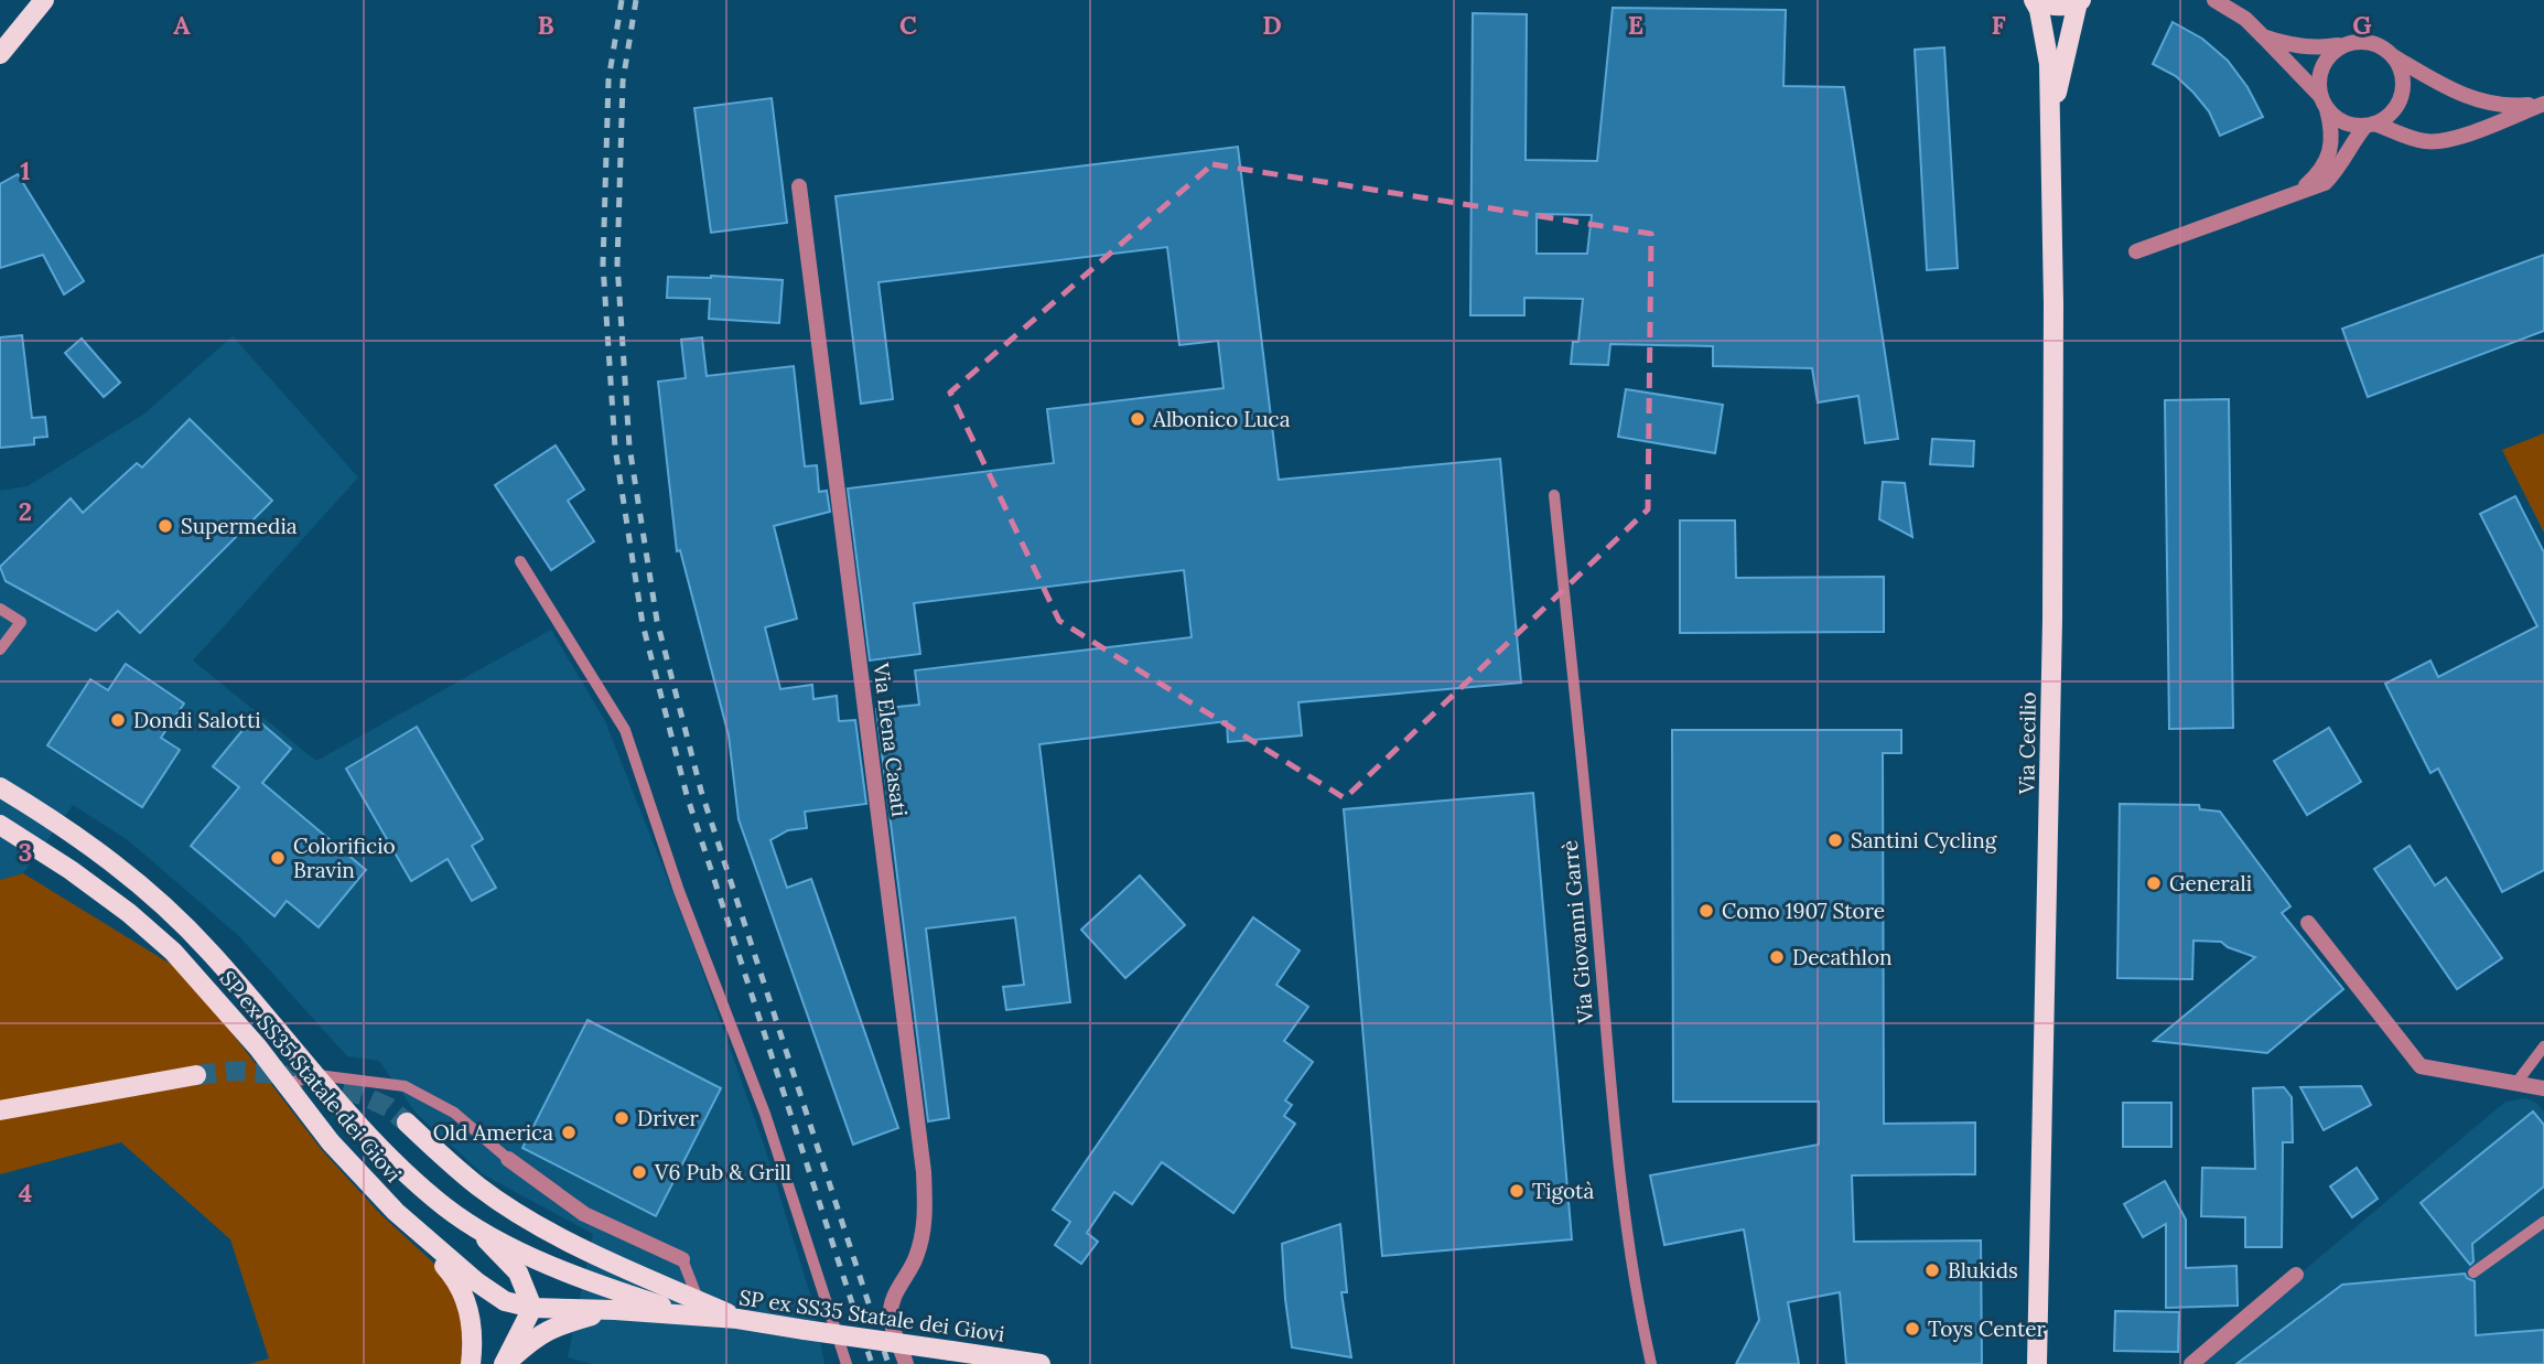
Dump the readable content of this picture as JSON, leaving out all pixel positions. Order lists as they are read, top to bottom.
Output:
{
  "streets": {
    "main road": ["Via Cecilio", "SP ex SS35 Statale dei Giovi"],
    "street": ["Via Elena Casati"],
    "lane": ["Via Giovanni Garrè"]
  },
  "places": [
    "Albonico Luca",
    "Supermedia",
    "Dondi Salotti",
    "Santini Cycling",
    "Colorificio Bravin",
    "Generali",
    "Como 1907 Store",
    "Decathlon",
    "Driver",
    "Old America",
    "V6 Pub & Grill",
    "Tigotà",
    "Blukids",
    "Toys Center"
  ],
  "grid": {
    "columns": [
      "A",
      "B",
      "C",
      "D",
      "E",
      "F",
      "G"
    ],
    "rows": [
      "1",
      "2",
      "3",
      "4"
    ]
  }
}
